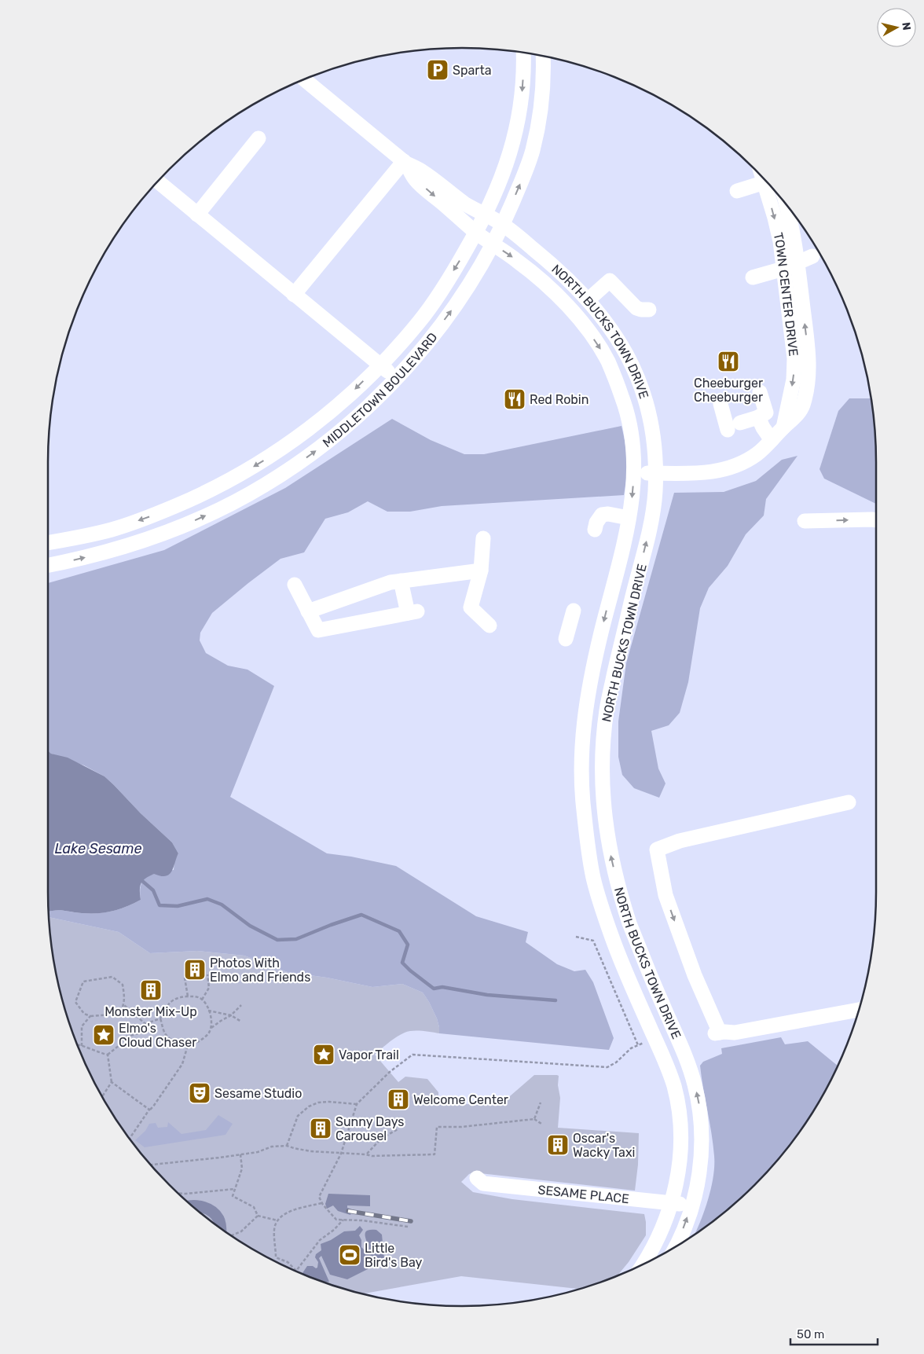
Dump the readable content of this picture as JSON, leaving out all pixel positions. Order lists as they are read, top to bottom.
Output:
{
  "streets": {
    "street": [
      "TOWN CENTER DRIVE",
      "NORTH BUCKS TOWN DRIVE",
      "MIDDLETOWN BOULEVARD",
      "SESAME PLACE"
    ]
  },
  "crossings": [
    ["TOWN CENTER DRIVE", "NORTH BUCKS TOWN DRIVE"],
    ["NORTH BUCKS TOWN DRIVE", "MIDDLETOWN BOULEVARD"],
    ["NORTH BUCKS TOWN DRIVE", "SESAME PLACE"]
  ],
  "water": ["Lake Sesame"],
  "places": {
    "parking": ["Sparta"],
    "restaurant": ["Cheeburger Cheeburger", "Red Robin"],
    "building": [
      "Photos With Elmo and Friends",
      "Monster Mix-Up",
      "Welcome Center",
      "Sunny Days Carousel",
      "Oscar's Wacky Taxi"
    ],
    "place": ["Elmo's Cloud Chaser", "Vapor Trail"],
    "theatre": ["Sesame Studio"],
    "sports": ["Little Bird's Bay"]
  },
  "scale_bar": "50 m",
  "north": "right"
}
